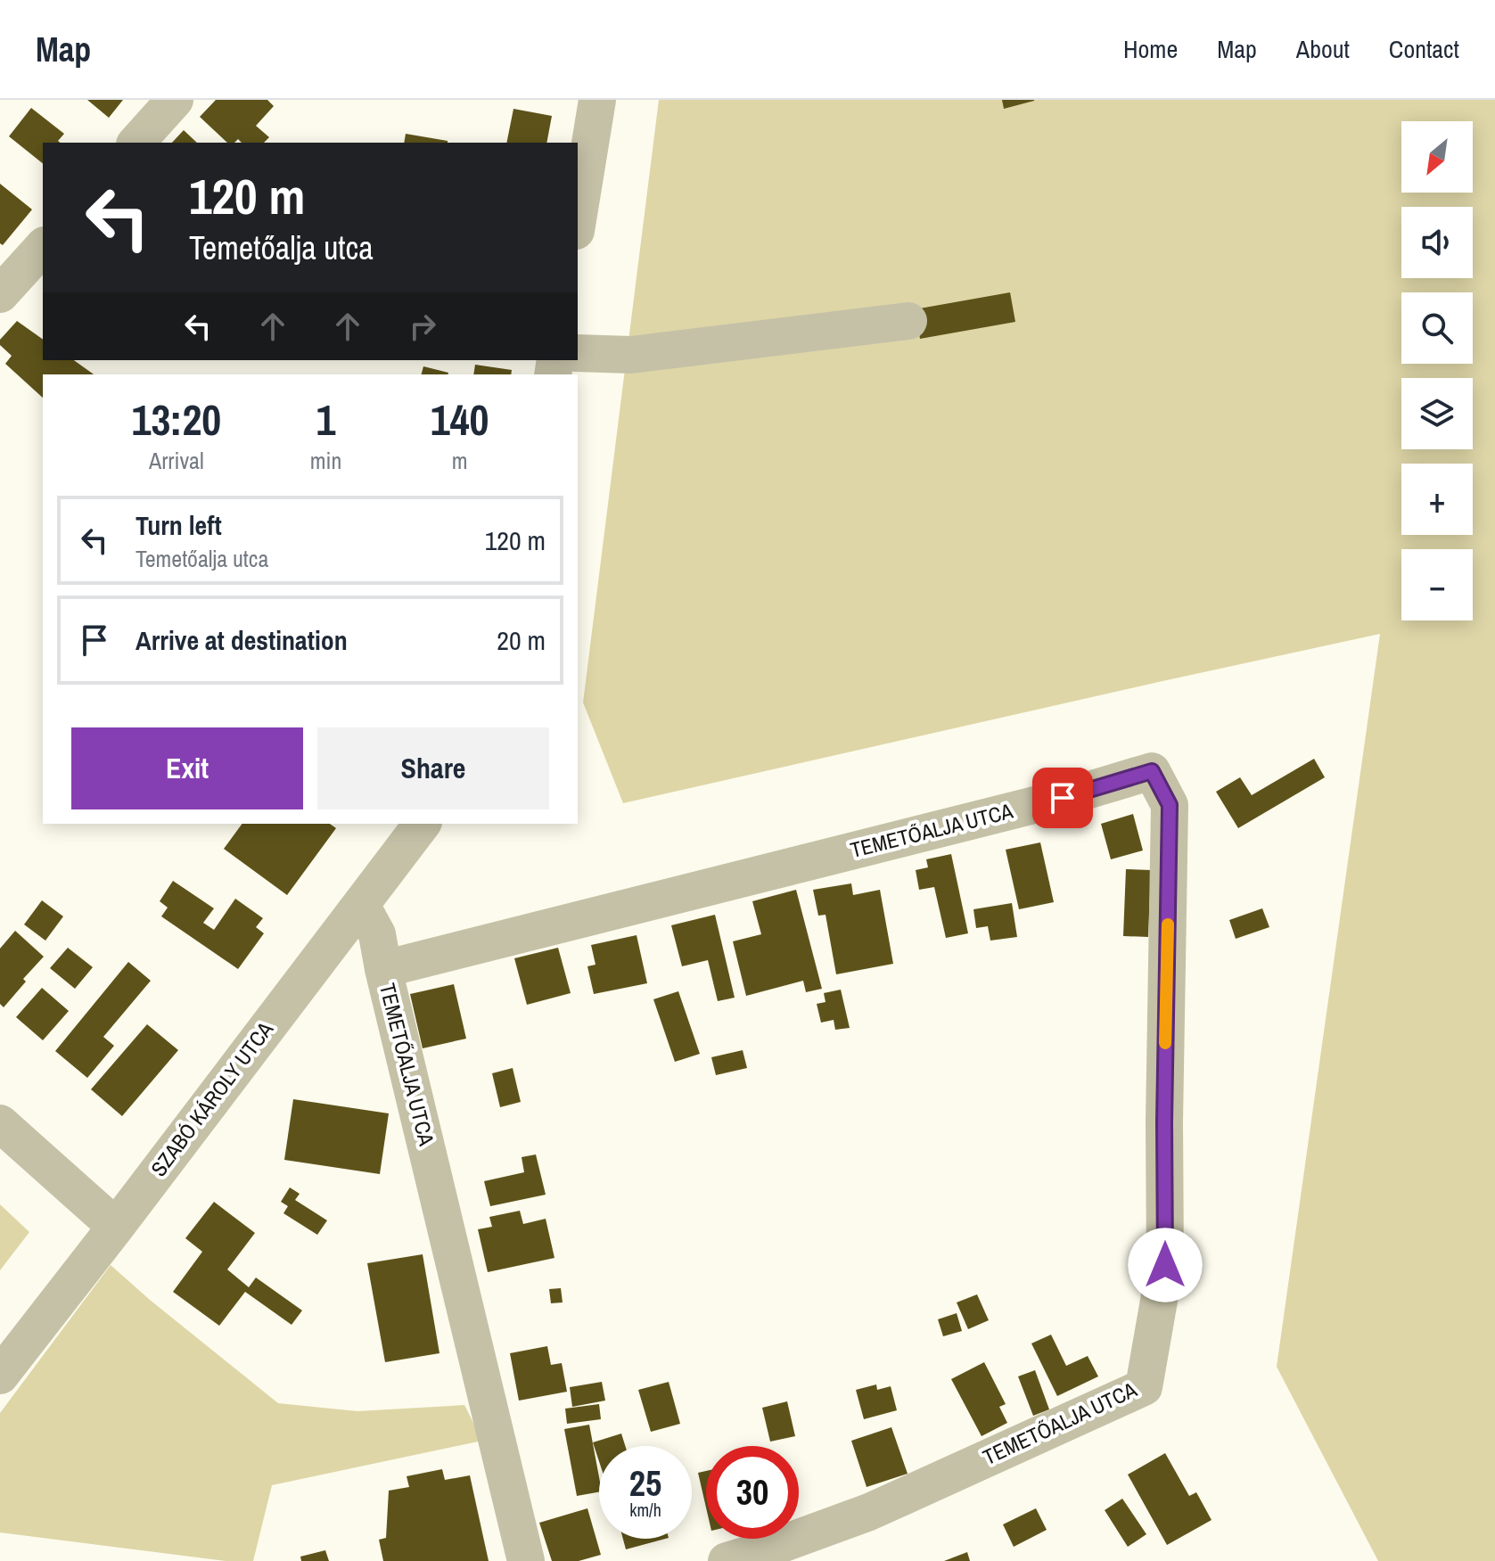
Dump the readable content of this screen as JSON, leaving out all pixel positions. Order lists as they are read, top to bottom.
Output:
{
  "streets": {
    "street": ["TEMETŐALJA UTCA", "SZABÓ KÁROLY UTCA"]
  },
  "north": "bottom left",
  "page": {
    "header": "Map",
    "nav": [
      "Home",
      "Map",
      "About",
      "Contact"
    ],
    "map_buttons": ["+", "−"],
    "turn": ["120 m", "Temetőalja utca"],
    "eta": [
      "13:20",
      "Arrival",
      "1",
      "min",
      "140",
      "m"
    ],
    "list": [
      {
        "name": "Turn left",
        "note": "Temetőalja utca",
        "value": "120 m"
      },
      {
        "name": "Arrive at destination",
        "value": "20 m"
      }
    ],
    "buttons": ["Exit", "Share"],
    "speed": "25 km/h",
    "limit": "30"
  }
}
